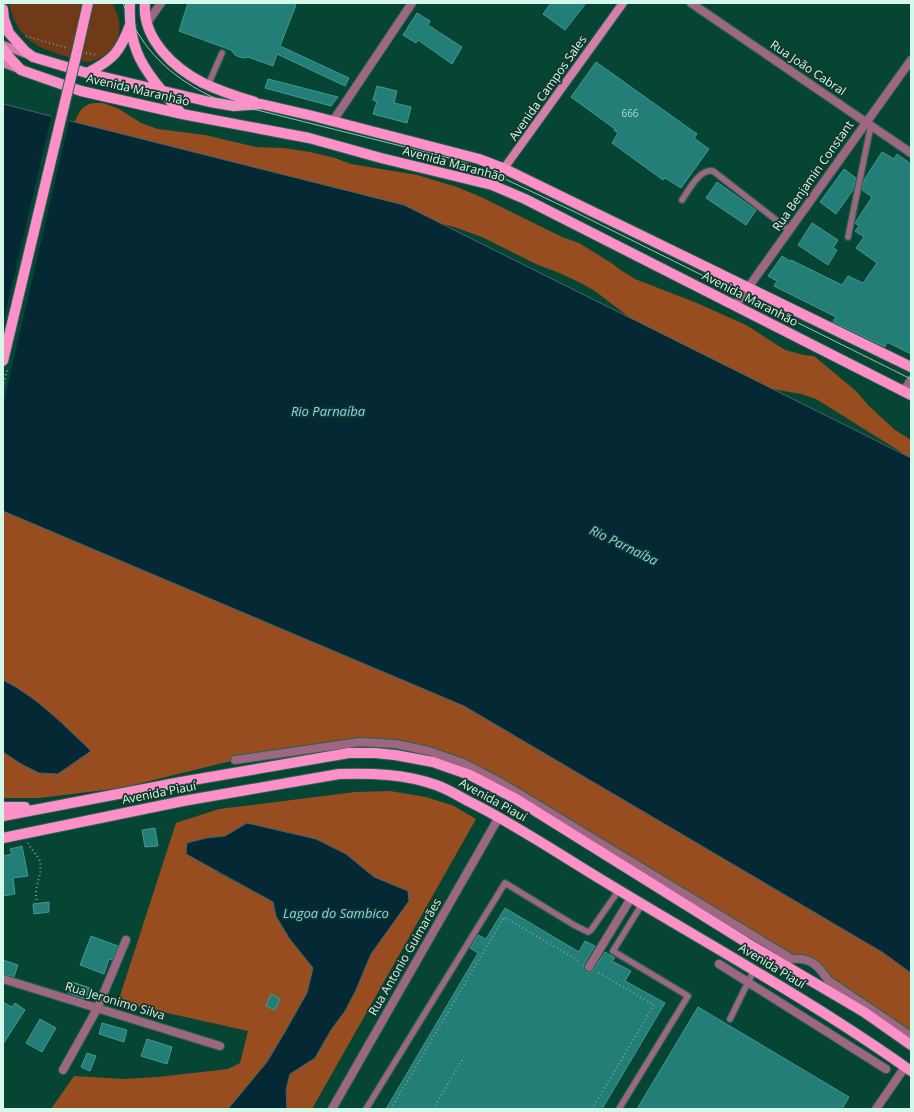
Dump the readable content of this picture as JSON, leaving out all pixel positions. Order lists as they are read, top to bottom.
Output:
{
  "streets": {
    "main road": ["Avenida Campos Sales", "Avenida Maranhão", "Avenida Piauí"],
    "street": [
      "Rua João Cabral",
      "Rua Benjamin Constant",
      "Rua Antonio Guimarães",
      "Rua Jeronimo Silva"
    ]
  },
  "crossings": [
    ["Rua João Cabral", "Rua Benjamin Constant"],
    ["Avenida Campos Sales", "Avenida Maranhão"],
    ["Avenida Maranhão", "Rua Benjamin Constant"],
    ["Avenida Piauí", "Rua Antonio Guimarães"]
  ],
  "water": ["Rio Parnaíba", "Lagoa do Sambico"],
  "house_numbers": ["666"]
}
